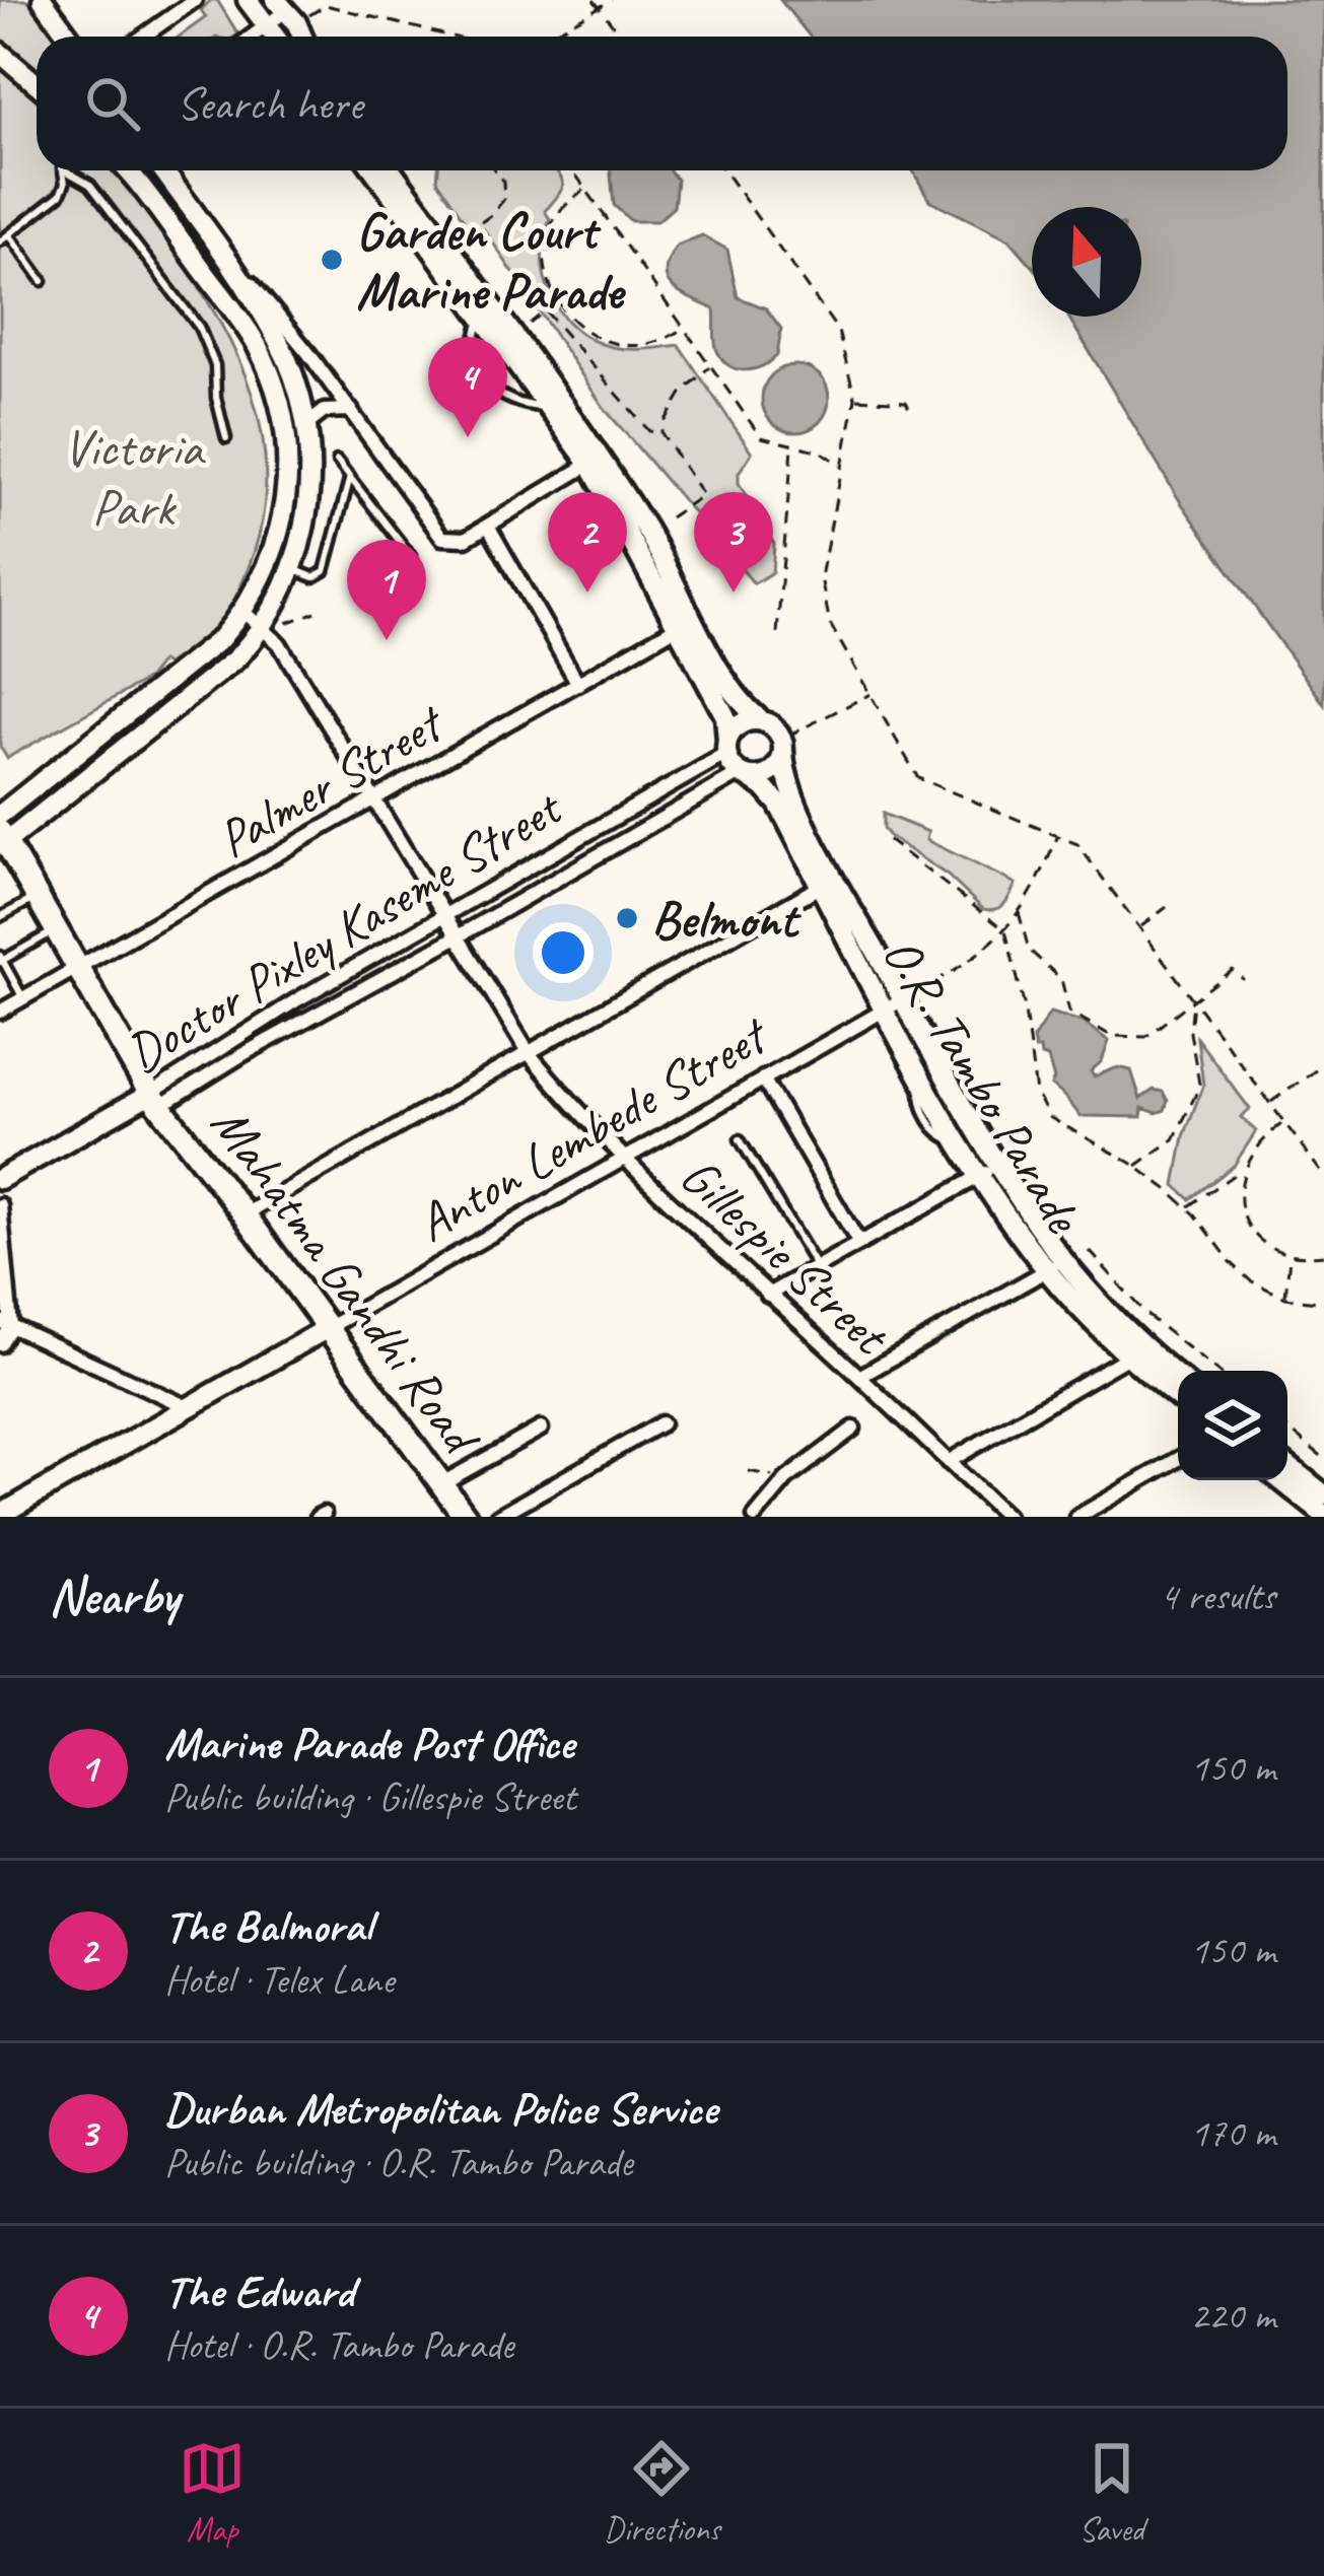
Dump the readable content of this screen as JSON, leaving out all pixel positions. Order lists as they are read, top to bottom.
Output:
{
  "streets": {
    "main road": [
      "Doctor Pixley Kaseme Street",
      "O.R. Tambo Parade",
      "Anton Lembede Street",
      "Mahatma Gandhi Road"
    ],
    "street": ["Palmer Street", "Gillespie Street"]
  },
  "crossings": [
    ["Palmer Street", "O.R. Tambo Parade"],
    ["Palmer Street", "Gillespie Street"],
    ["Palmer Street", "Mahatma Gandhi Road"],
    ["Doctor Pixley Kaseme Street", "O.R. Tambo Parade"],
    ["Doctor Pixley Kaseme Street", "Gillespie Street"],
    ["Doctor Pixley Kaseme Street", "Mahatma Gandhi Road"],
    ["O.R. Tambo Parade", "Anton Lembede Street"],
    ["Anton Lembede Street", "Gillespie Street"],
    ["Anton Lembede Street", "Mahatma Gandhi Road"]
  ],
  "parks": ["Victoria Park"],
  "places": ["Garden Court Marine Parade", "Belmont"],
  "north": "top",
  "page": {
    "search": "Search here",
    "pins": [
      "4",
      "2",
      "3",
      "1"
    ],
    "heading": ["Nearby", "4 results"],
    "list": [
      {
        "mark": "1",
        "name": "Marine Parade Post Office",
        "note": "Public building · Gillespie Street",
        "value": "150 m"
      },
      {
        "mark": "2",
        "name": "The Balmoral",
        "note": "Hotel · Telex Lane",
        "value": "150 m"
      },
      {
        "mark": "3",
        "name": "Durban Metropolitan Police Service",
        "note": "Public building · O.R. Tambo Parade",
        "value": "170 m"
      },
      {
        "mark": "4",
        "name": "The Edward",
        "note": "Hotel · O.R. Tambo Parade",
        "value": "220 m"
      }
    ],
    "nav": ["Map", "Directions", "Saved"]
  }
}
